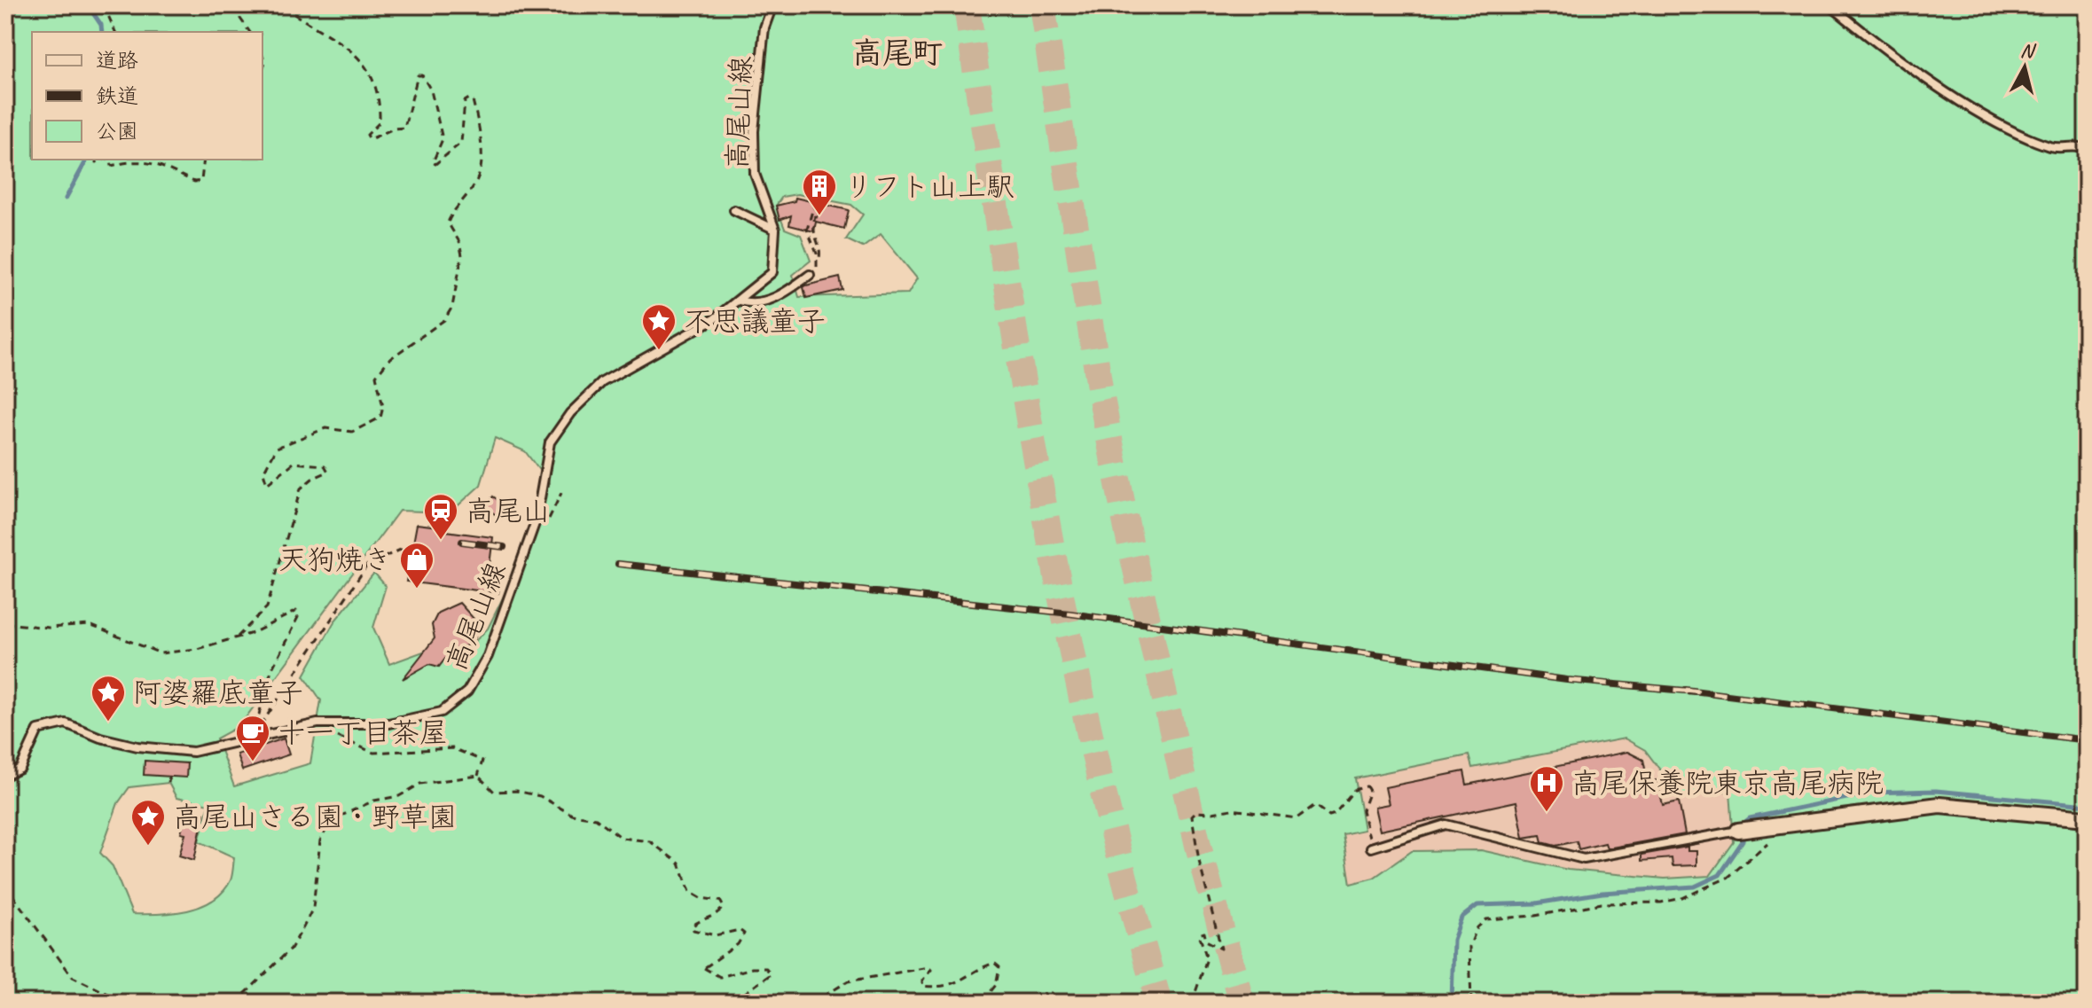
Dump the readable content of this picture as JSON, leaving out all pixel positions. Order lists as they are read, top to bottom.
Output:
{
  "streets": {
    "lane": ["高尾山線"]
  },
  "districts": ["高尾町"],
  "places": {
    "building": ["リフト山上駅"],
    "place": ["不思議童子", "阿婆羅底童子", "高尾山さる園・野草園"],
    "station": ["高尾山"],
    "shop": ["天狗焼き"],
    "cafe": ["十一丁目茶屋"],
    "hospital": ["高尾保養院東京高尾病院"]
  },
  "legend": ["道路", "鉄道", "公園"],
  "north": "top"
}
